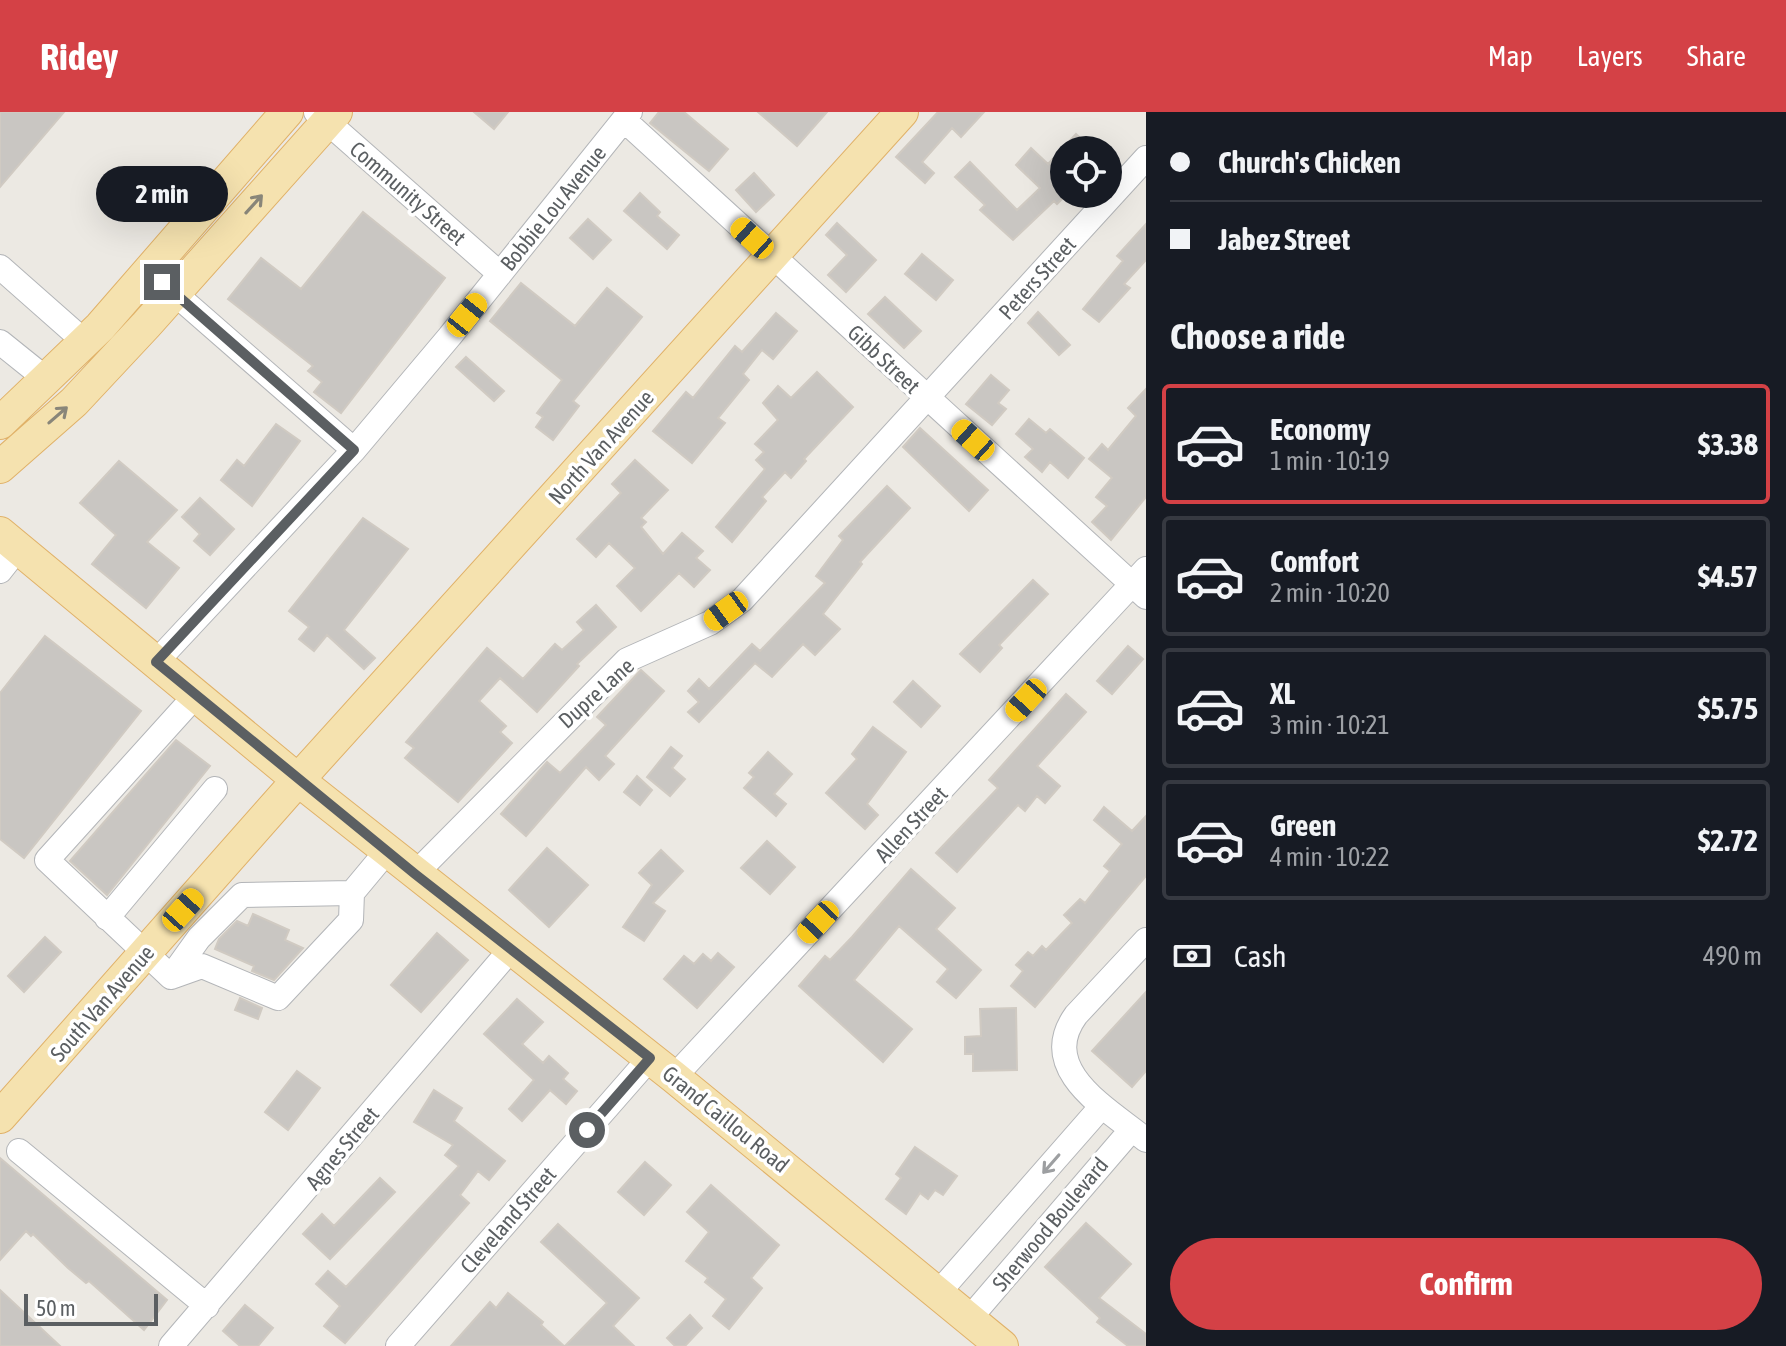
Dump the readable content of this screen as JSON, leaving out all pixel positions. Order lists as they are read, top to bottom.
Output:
{
  "streets": {
    "main road": ["North Van Avenue", "South Van Avenue", "Grand Caillou Road"],
    "street": [
      "Community Street",
      "Bobbie Lou Avenue",
      "Peters Street",
      "Gibb Street",
      "Dupre Lane",
      "Allen Street",
      "Agnes Street",
      "Cleveland Street",
      "Sherwood Boulevard"
    ]
  },
  "crossings": [
    ["Community Street", "Bobbie Lou Avenue"],
    ["Bobbie Lou Avenue", "Gibb Street"],
    ["Bobbie Lou Avenue", "Grand Caillou Road"],
    ["Peters Street", "Gibb Street"],
    ["Peters Street", "Dupre Lane"],
    ["Gibb Street", "North Van Avenue"],
    ["Gibb Street", "Dupre Lane"],
    ["Gibb Street", "Allen Street"],
    ["North Van Avenue", "South Van Avenue"],
    ["North Van Avenue", "Grand Caillou Road"],
    ["Dupre Lane", "Grand Caillou Road"],
    ["Allen Street", "Grand Caillou Road"],
    ["Allen Street", "Cleveland Street"],
    ["South Van Avenue", "Grand Caillou Road"],
    ["Grand Caillou Road", "Agnes Street"],
    ["Grand Caillou Road", "Cleveland Street"],
    ["Grand Caillou Road", "Sherwood Boulevard"]
  ],
  "scale_bar": "50 m",
  "page": {
    "header": "Ridey",
    "nav": ["Map", "Layers", "Share"],
    "banner": ["Church's Chicken", "Jabez Street"],
    "bubble": "2 min",
    "heading": "Choose a ride",
    "list": [
      {
        "name": "Economy",
        "note": "1 min · 10:19",
        "value": "$3.38"
      },
      {
        "name": "Comfort",
        "note": "2 min · 10:20",
        "value": "$4.57"
      },
      {
        "name": "XL",
        "note": "3 min · 10:21",
        "value": "$5.75"
      },
      {
        "name": "Green",
        "note": "4 min · 10:22",
        "value": "$2.72"
      }
    ],
    "pay": ["Cash", "490 m"],
    "buttons": "Confirm",
    "scale": "50 m"
  }
}
